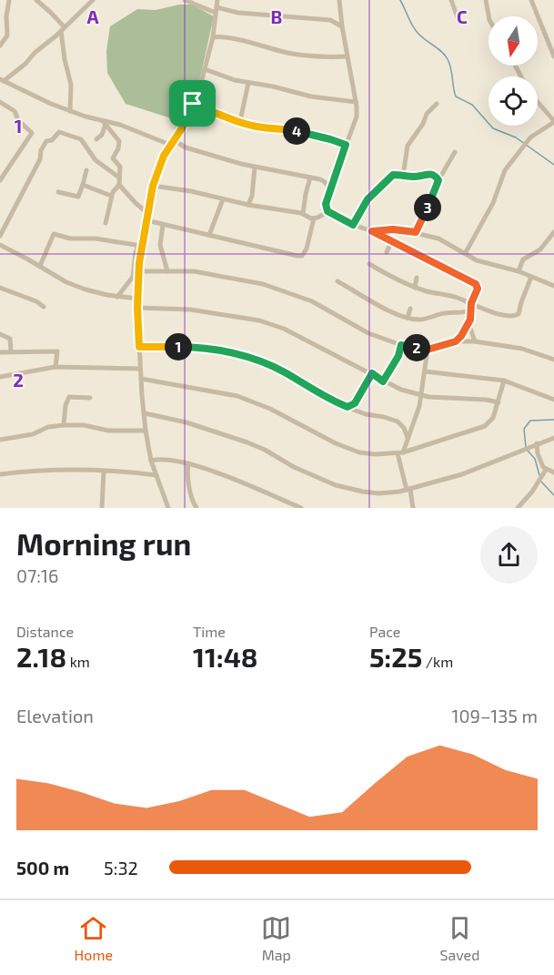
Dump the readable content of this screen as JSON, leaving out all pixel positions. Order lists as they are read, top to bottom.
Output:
{
  "north": "bottom",
  "page": {
    "pins": [
      "4",
      "3",
      "1",
      "2"
    ],
    "heading": ["Morning run", "07:16"],
    "stats": [
      ["Distance", "2.18 km"],
      ["Time", "11:48"],
      ["Pace", "5:25 /km"]
    ],
    "chart": ["Elevation", "109–135 m"],
    "list": [
      {
        "name": "500 m",
        "note": "5:32"
      }
    ],
    "tabs": ["Home", "Map", "Saved"]
  },
  "grid": {
    "columns": ["A", "B", "C"],
    "rows": ["1", "2"]
  }
}
